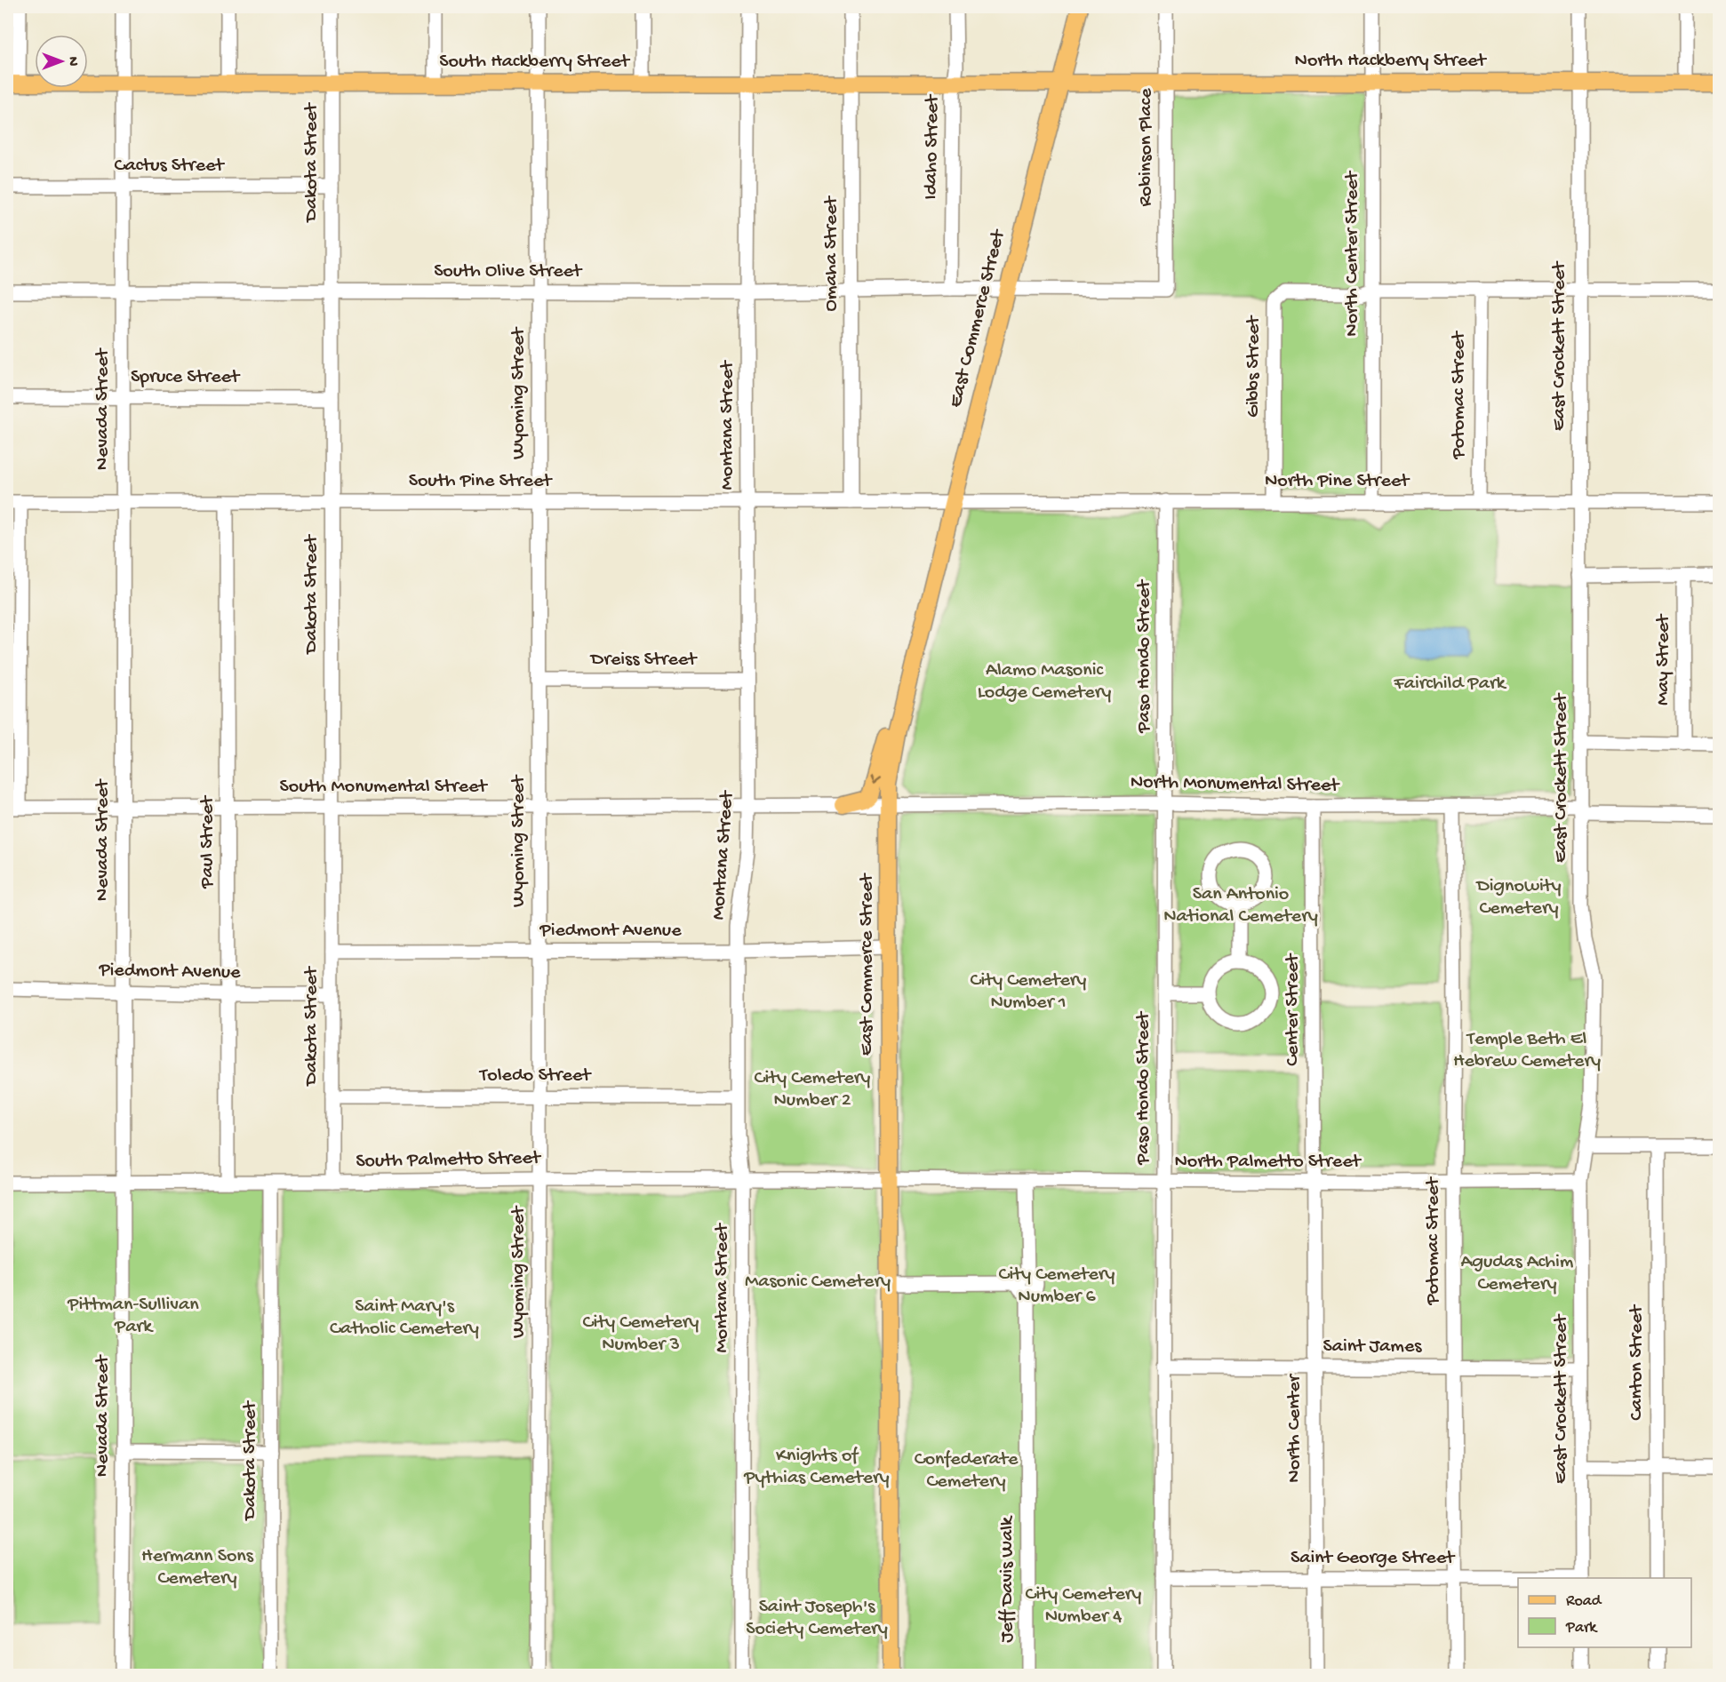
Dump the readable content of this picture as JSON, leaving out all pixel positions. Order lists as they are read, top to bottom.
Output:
{
  "streets": {
    "main road": ["North Hackberry Street", "South Hackberry Street", "East Commerce Street"],
    "street": [
      "Idaho Street",
      "Robinson Place",
      "Dakota Street",
      "Cactus Street",
      "Omaha Street",
      "North Center Street",
      "South Olive Street",
      "East Crockett Street",
      "Gibbs Street",
      "Spruce Street",
      "Wyoming Street",
      "Potomac Street",
      "Nevada Street",
      "Montana Street",
      "South Pine Street",
      "North Pine Street",
      "Paso Hondo Street",
      "Dreiss Street",
      "May Street",
      "North Monumental Street",
      "South Monumental Street",
      "Paul Street",
      "Piedmont Avenue",
      "Center Street",
      "Toledo Street",
      "South Palmetto Street",
      "North Palmetto Street",
      "Saint James",
      "Canton Street",
      "North Center",
      "Saint George Street",
      "Jeff Davis Walk"
    ]
  },
  "crossings": [
    ["North Hackberry Street", "South Hackberry Street"],
    ["North Hackberry Street", "Robinson Place"],
    ["North Hackberry Street", "North Center Street"],
    ["North Hackberry Street", "East Commerce Street"],
    ["North Hackberry Street", "East Crockett Street"],
    ["South Hackberry Street", "Idaho Street"],
    ["South Hackberry Street", "Dakota Street"],
    ["South Hackberry Street", "Omaha Street"],
    ["South Hackberry Street", "East Commerce Street"],
    ["South Hackberry Street", "Wyoming Street"],
    ["South Hackberry Street", "Nevada Street"],
    ["South Hackberry Street", "Montana Street"],
    ["Idaho Street", "South Olive Street"],
    ["Robinson Place", "South Olive Street"],
    ["Dakota Street", "Cactus Street"],
    ["Dakota Street", "South Olive Street"],
    ["Dakota Street", "Spruce Street"],
    ["Dakota Street", "South Pine Street"],
    ["Dakota Street", "South Monumental Street"],
    ["Dakota Street", "Piedmont Avenue"],
    ["Dakota Street", "Toledo Street"],
    ["Dakota Street", "South Palmetto Street"],
    ["Cactus Street", "Nevada Street"],
    ["Omaha Street", "South Olive Street"],
    ["Omaha Street", "South Pine Street"],
    ["North Center Street", "Gibbs Street"],
    ["North Center Street", "North Pine Street"],
    ["South Olive Street", "East Commerce Street"],
    ["South Olive Street", "Wyoming Street"],
    ["South Olive Street", "Nevada Street"],
    ["South Olive Street", "Montana Street"],
    ["East Commerce Street", "South Pine Street"],
    ["East Commerce Street", "North Pine Street"],
    ["East Commerce Street", "North Monumental Street"],
    ["East Commerce Street", "South Monumental Street"],
    ["East Commerce Street", "Piedmont Avenue"],
    ["East Commerce Street", "South Palmetto Street"],
    ["East Commerce Street", "North Palmetto Street"],
    ["East Crockett Street", "Gibbs Street"],
    ["East Crockett Street", "North Pine Street"],
    ["East Crockett Street", "North Monumental Street"],
    ["East Crockett Street", "North Palmetto Street"],
    ["East Crockett Street", "Saint James"],
    ["Gibbs Street", "Potomac Street"],
    ["Gibbs Street", "North Pine Street"],
    ["Spruce Street", "Nevada Street"],
    ["Wyoming Street", "South Pine Street"],
    ["Wyoming Street", "Dreiss Street"],
    ["Wyoming Street", "South Monumental Street"],
    ["Wyoming Street", "Piedmont Avenue"],
    ["Wyoming Street", "Toledo Street"],
    ["Wyoming Street", "South Palmetto Street"],
    ["Potomac Street", "North Pine Street"],
    ["Potomac Street", "North Monumental Street"],
    ["Potomac Street", "North Palmetto Street"],
    ["Potomac Street", "Saint James"],
    ["Potomac Street", "Saint George Street"],
    ["Nevada Street", "South Pine Street"],
    ["Nevada Street", "South Monumental Street"],
    ["Nevada Street", "Piedmont Avenue"],
    ["Nevada Street", "South Palmetto Street"],
    ["Montana Street", "South Pine Street"],
    ["Montana Street", "Dreiss Street"],
    ["Montana Street", "South Monumental Street"],
    ["Montana Street", "Piedmont Avenue"],
    ["Montana Street", "Toledo Street"],
    ["Montana Street", "South Palmetto Street"],
    ["South Pine Street", "North Pine Street"],
    ["South Pine Street", "Paul Street"],
    ["North Pine Street", "Paso Hondo Street"],
    ["Paso Hondo Street", "North Monumental Street"],
    ["Paso Hondo Street", "North Palmetto Street"],
    ["Paso Hondo Street", "Saint James"],
    ["Paso Hondo Street", "Saint George Street"],
    ["North Monumental Street", "South Monumental Street"],
    ["North Monumental Street", "Center Street"],
    ["South Monumental Street", "Paul Street"],
    ["Paul Street", "Piedmont Avenue"],
    ["Paul Street", "South Palmetto Street"],
    ["Center Street", "North Palmetto Street"],
    ["Center Street", "North Center"],
    ["South Palmetto Street", "North Palmetto Street"],
    ["North Palmetto Street", "North Center"],
    ["North Palmetto Street", "Jeff Davis Walk"],
    ["Saint James", "North Center"],
    ["North Center", "Saint George Street"]
  ],
  "parks": [
    "Alamo Masonic Lodge Cemetery",
    "Fairchild Park",
    "Dignowity Cemetery",
    "San Antonio National Cemetery",
    "City Cemetery Number 1",
    "Temple Beth El Hebrew Cemetery",
    "City Cemetery Number 2",
    "Agudas Achim Cemetery",
    "City Cemetery Number 6",
    "Masonic Cemetery",
    "Pittman-Sullivan Park",
    "Saint Mary's Catholic Cemetery",
    "City Cemetery Number 3",
    "Knights of Pythias Cemetery",
    "Confederate Cemetery",
    "Hermann Sons Cemetery",
    "City Cemetery Number 4",
    "Saint Joseph's Society Cemetery"
  ],
  "legend": ["Road", "Park"],
  "north": "right"
}
